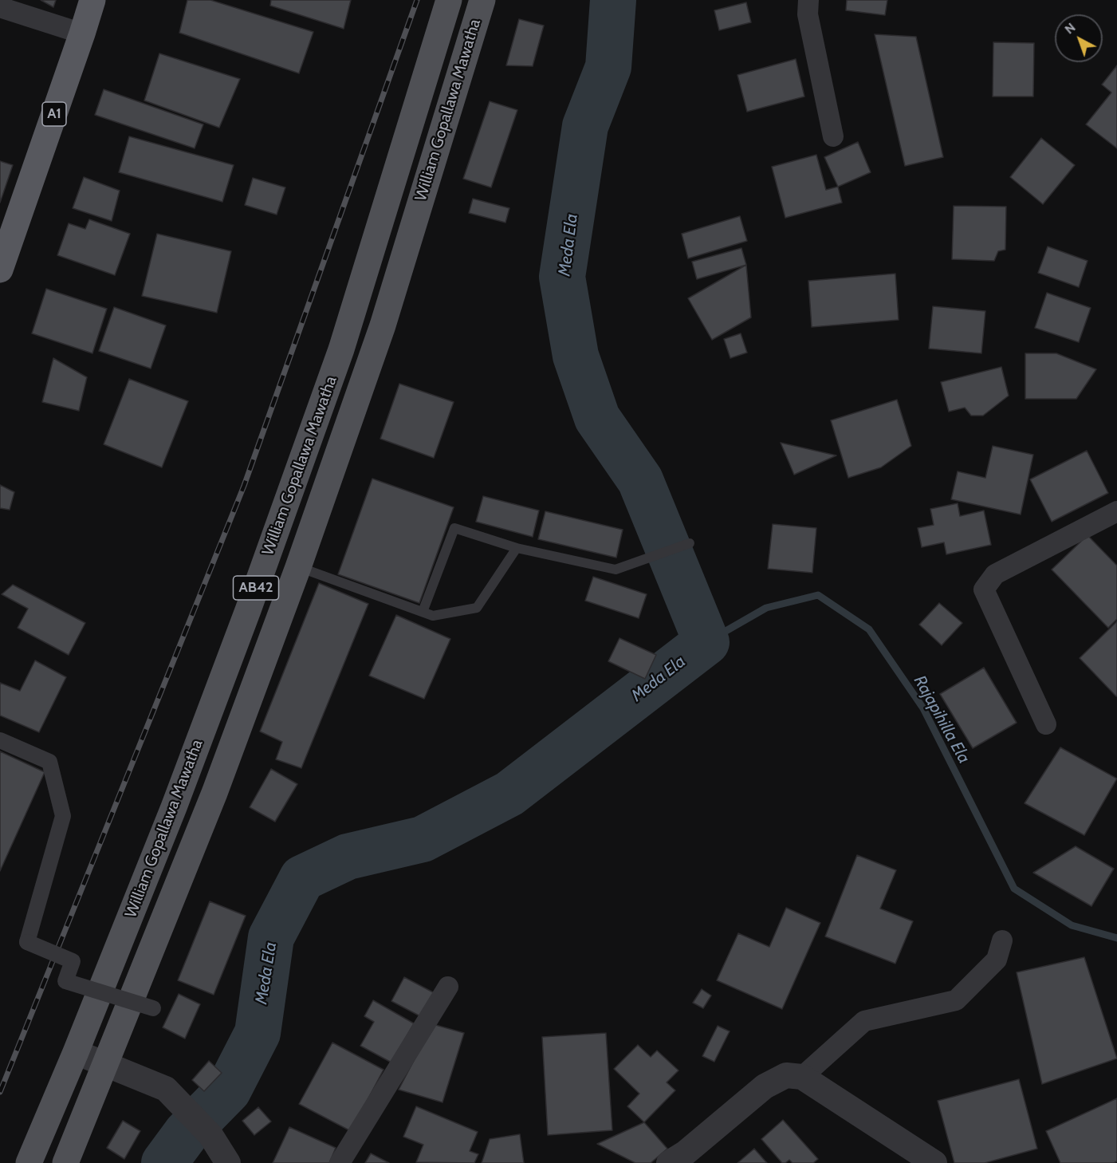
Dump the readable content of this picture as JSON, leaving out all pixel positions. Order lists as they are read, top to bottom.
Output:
{
  "streets": {
    "highway": ["A1"],
    "main road": ["William Gopallawa Mawatha", "AB42"]
  },
  "water": ["Meda Ela", "Rajapihilla Ela"],
  "north": "top left"
}
